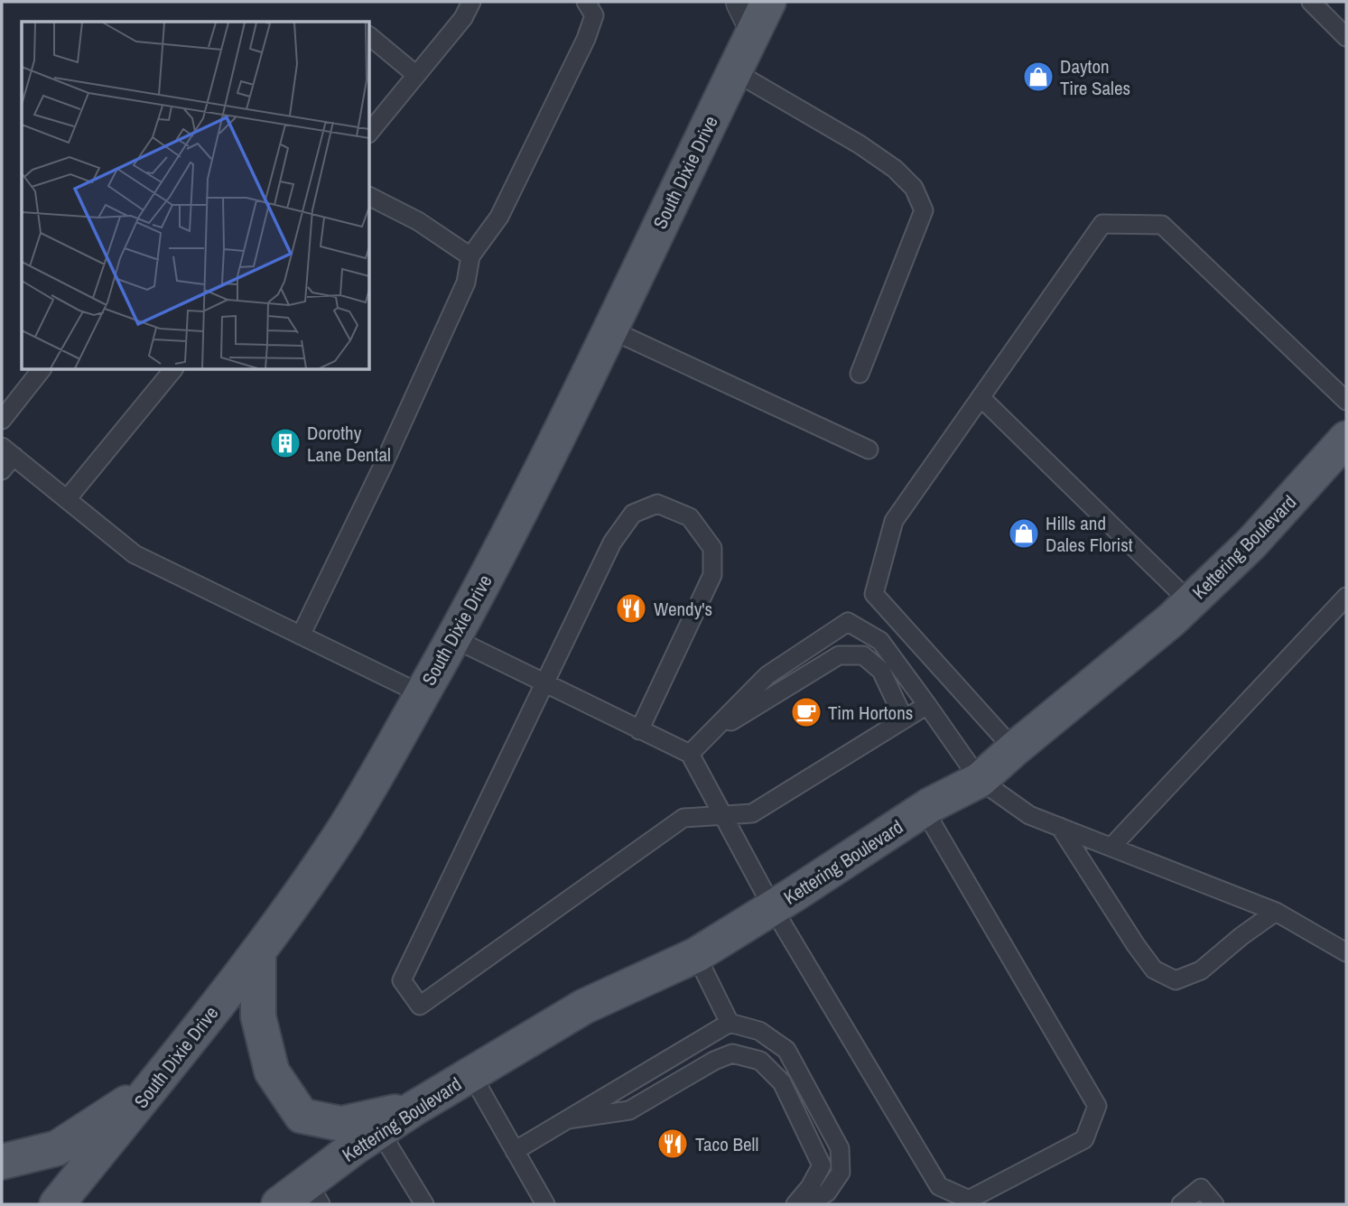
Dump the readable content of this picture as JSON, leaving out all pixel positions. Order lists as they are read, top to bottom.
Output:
{
  "streets": {
    "main road": ["South Dixie Drive", "Kettering Boulevard"]
  },
  "crossings": [
    ["South Dixie Drive", "Kettering Boulevard"]
  ],
  "places": {
    "shop": ["Dayton Tire Sales", "Hills and Dales Florist"],
    "building": ["Dorothy Lane Dental"],
    "restaurant": ["Wendy's", "Taco Bell"],
    "cafe": ["Tim Hortons"]
  }
}
